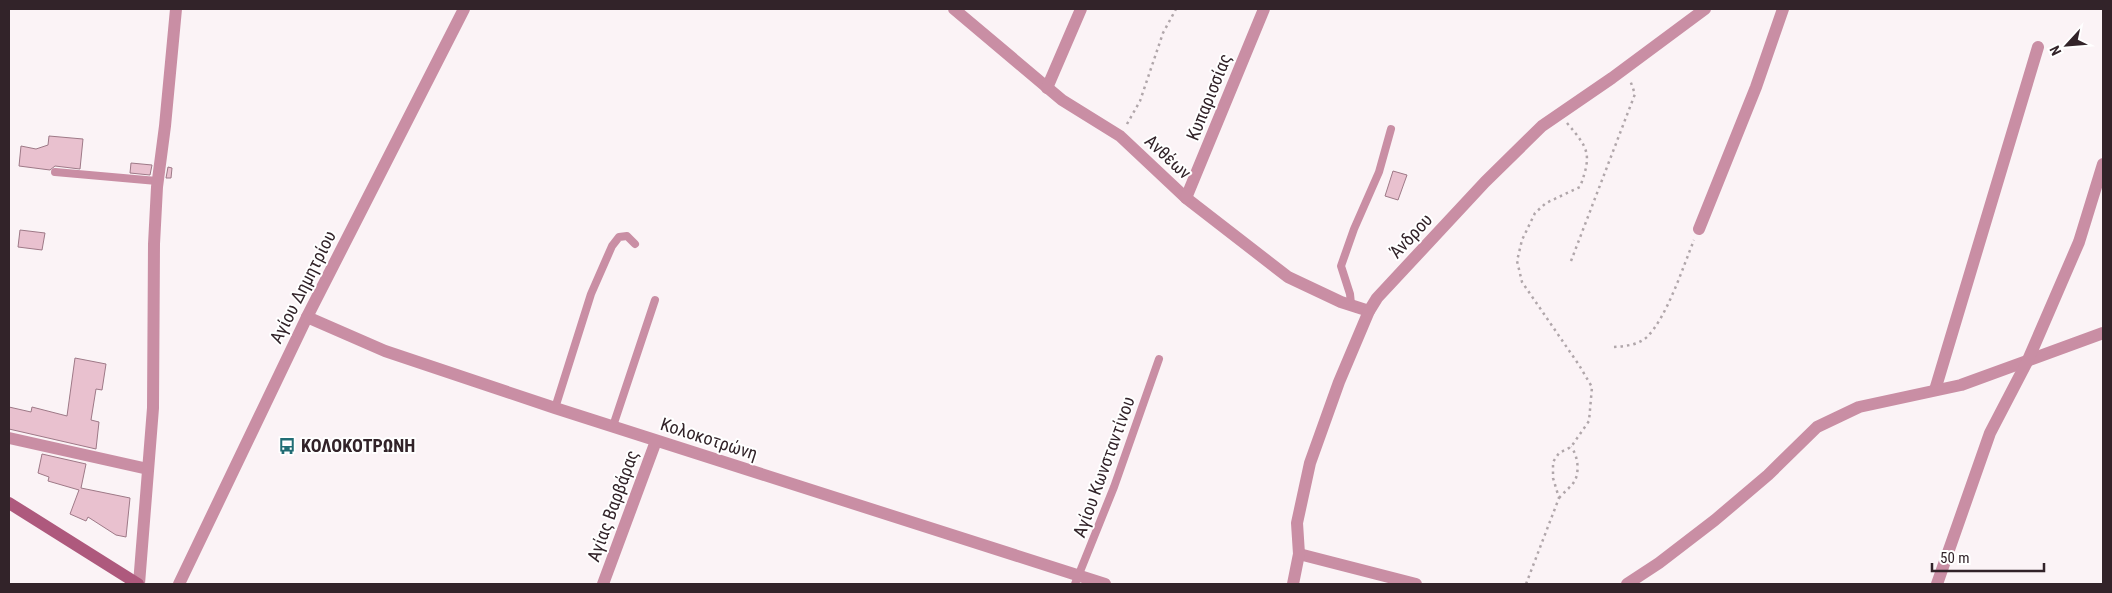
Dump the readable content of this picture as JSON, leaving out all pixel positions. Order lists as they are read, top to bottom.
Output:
{
  "streets": {
    "street": [
      "Κυπαρισσίας",
      "Ανθέων",
      "Άνδρου",
      "Αγίου Δημητρίου",
      "Κολοκοτρώνη",
      "Αγίας Βαρβάρας"
    ],
    "lane": ["Αγίου Κωνσταντίνου"]
  },
  "crossings": [
    ["Κυπαρισσίας", "Ανθέων"],
    ["Ανθέων", "Άνδρου"],
    ["Αγίου Δημητρίου", "Κολοκοτρώνη"],
    ["Κολοκοτρώνη", "Αγίου Κωνσταντίνου"],
    ["Κολοκοτρώνη", "Αγίας Βαρβάρας"]
  ],
  "places": {
    "bus stop": ["ΚΟΛΟΚΟΤΡΩΝΗ"]
  },
  "scale_bar": "50 m",
  "north": "bottom left"
}
